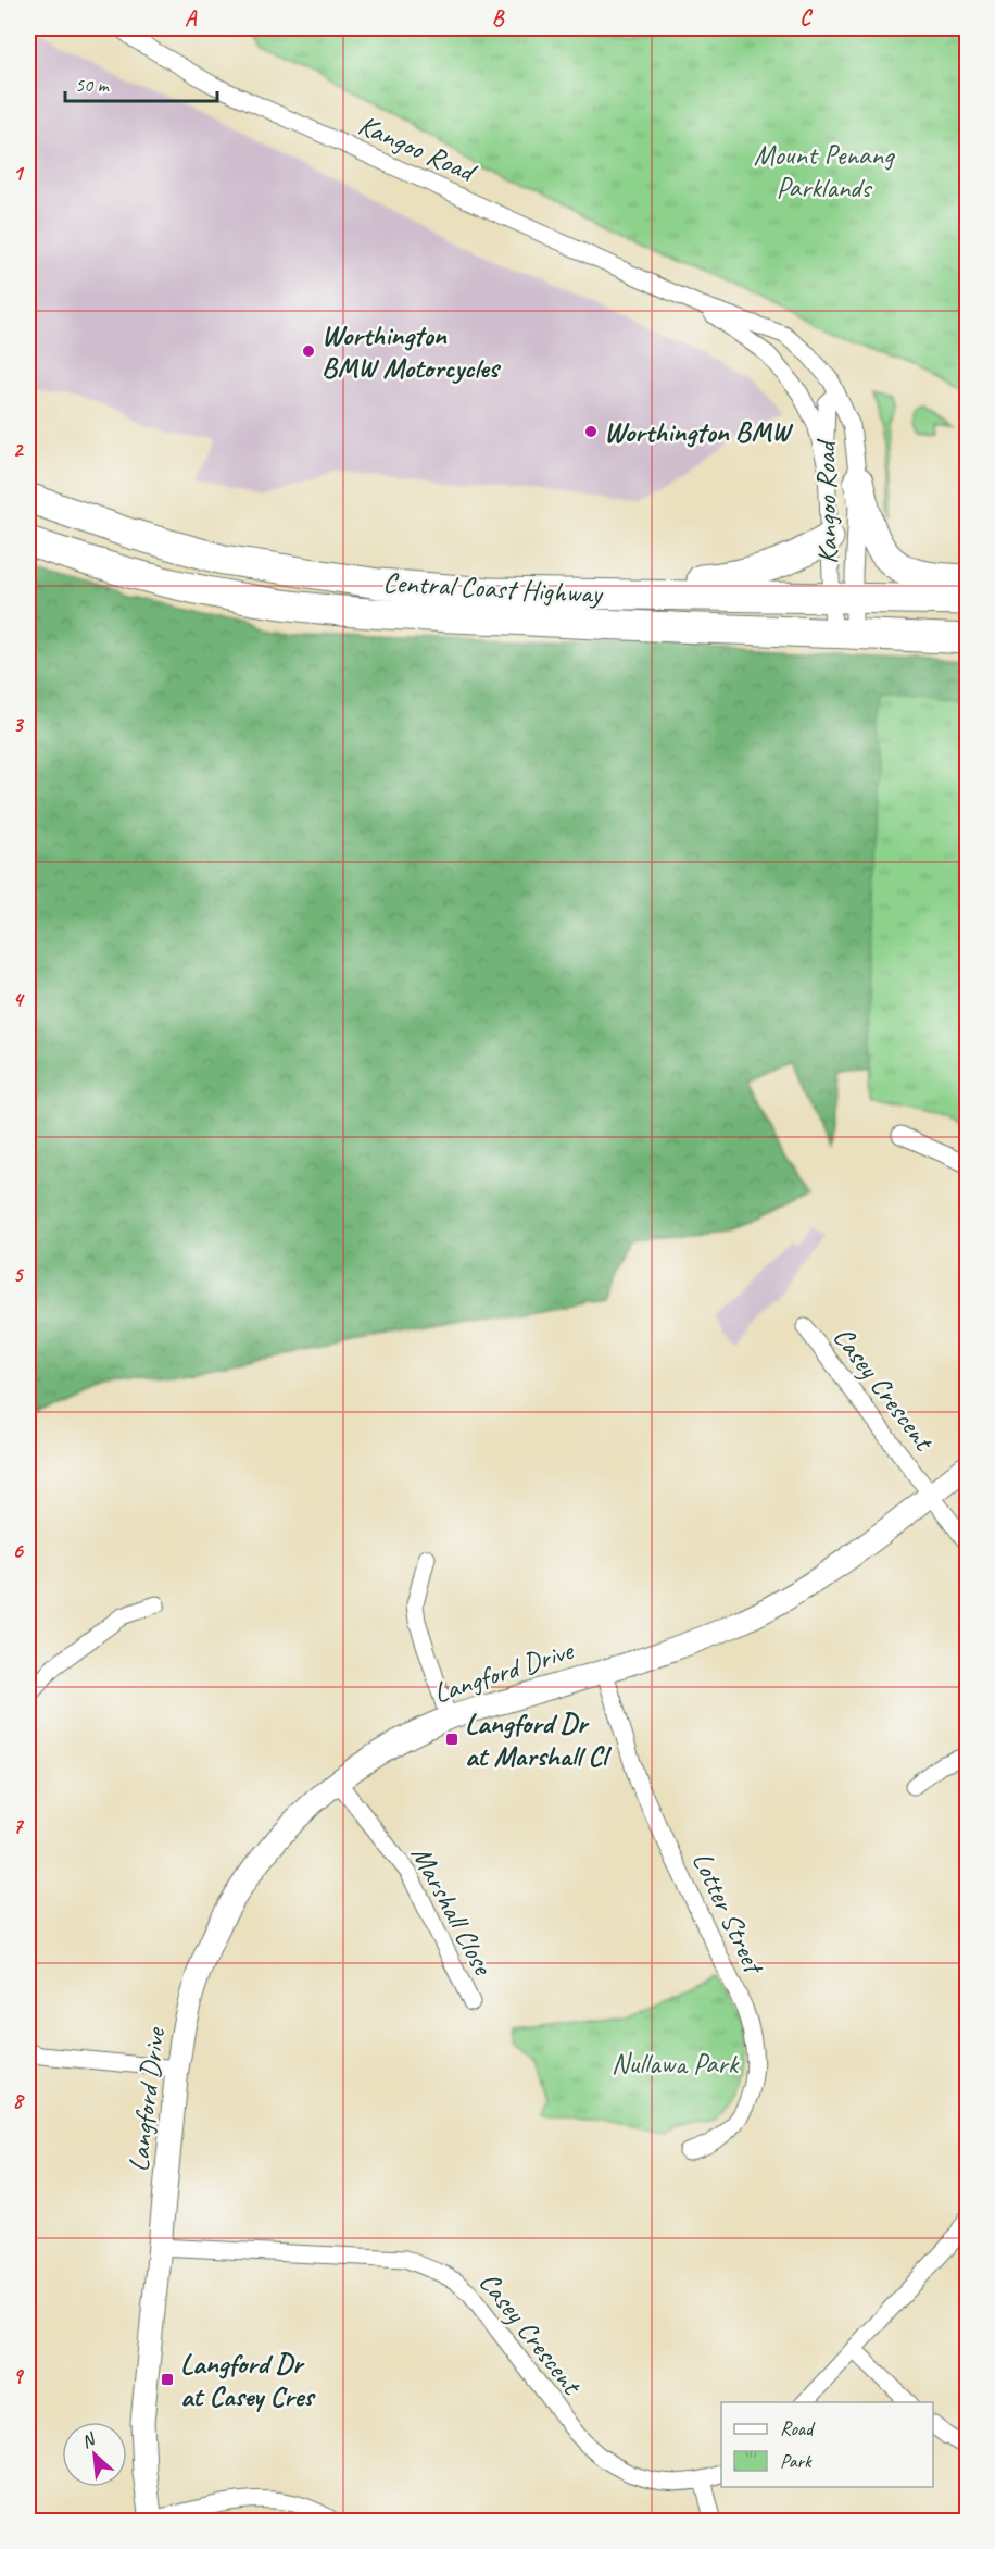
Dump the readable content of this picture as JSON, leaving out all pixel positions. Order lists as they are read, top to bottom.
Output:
{
  "streets": {
    "highway": ["Central Coast Highway"],
    "street": [
      "Kangoo Road",
      "Casey Crescent",
      "Langford Drive",
      "Marshall Close",
      "Lotter Street"
    ]
  },
  "crossings": [
    ["Kangoo Road", "Central Coast Highway"],
    ["Casey Crescent", "Langford Drive"],
    ["Langford Drive", "Marshall Close"],
    ["Langford Drive", "Lotter Street"]
  ],
  "parks": ["Mount Penang Parklands", "Nullawa Park"],
  "places": {
    "other": ["Worthington BMW Motorcycles", "Worthington BMW"],
    "transit": ["Langford Dr at Marshall Cl", "Langford Dr at Casey Cres"]
  },
  "legend": ["Road", "Park"],
  "scale_bar": "50 m",
  "north": "top left",
  "grid": {
    "columns": ["A", "B", "C"],
    "rows": [
      "1",
      "2",
      "3",
      "4",
      "5",
      "6",
      "7",
      "8",
      "9"
    ]
  }
}
